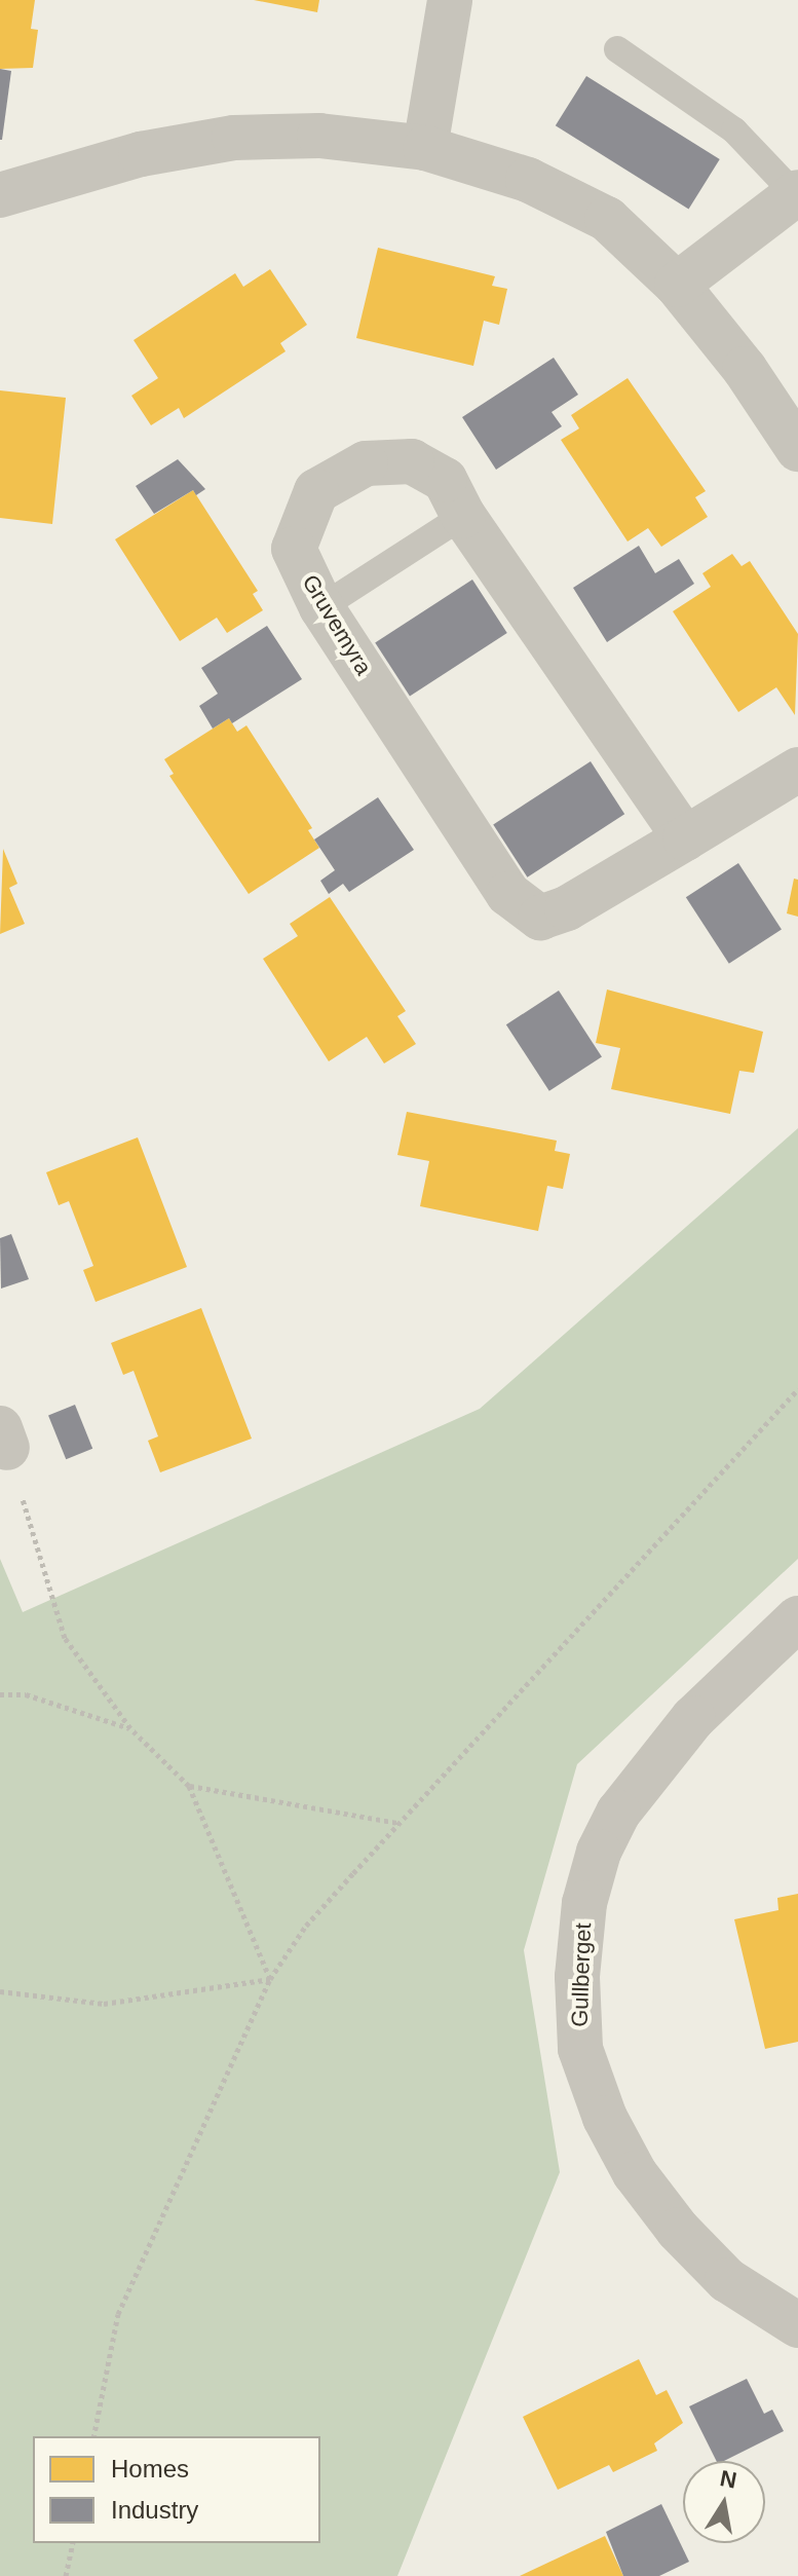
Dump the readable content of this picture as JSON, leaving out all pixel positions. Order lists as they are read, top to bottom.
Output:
{
  "streets": {
    "street": ["Gruvemyra", "Gullberget"]
  },
  "legend": ["Homes", "Industry"],
  "north": "top"
}
